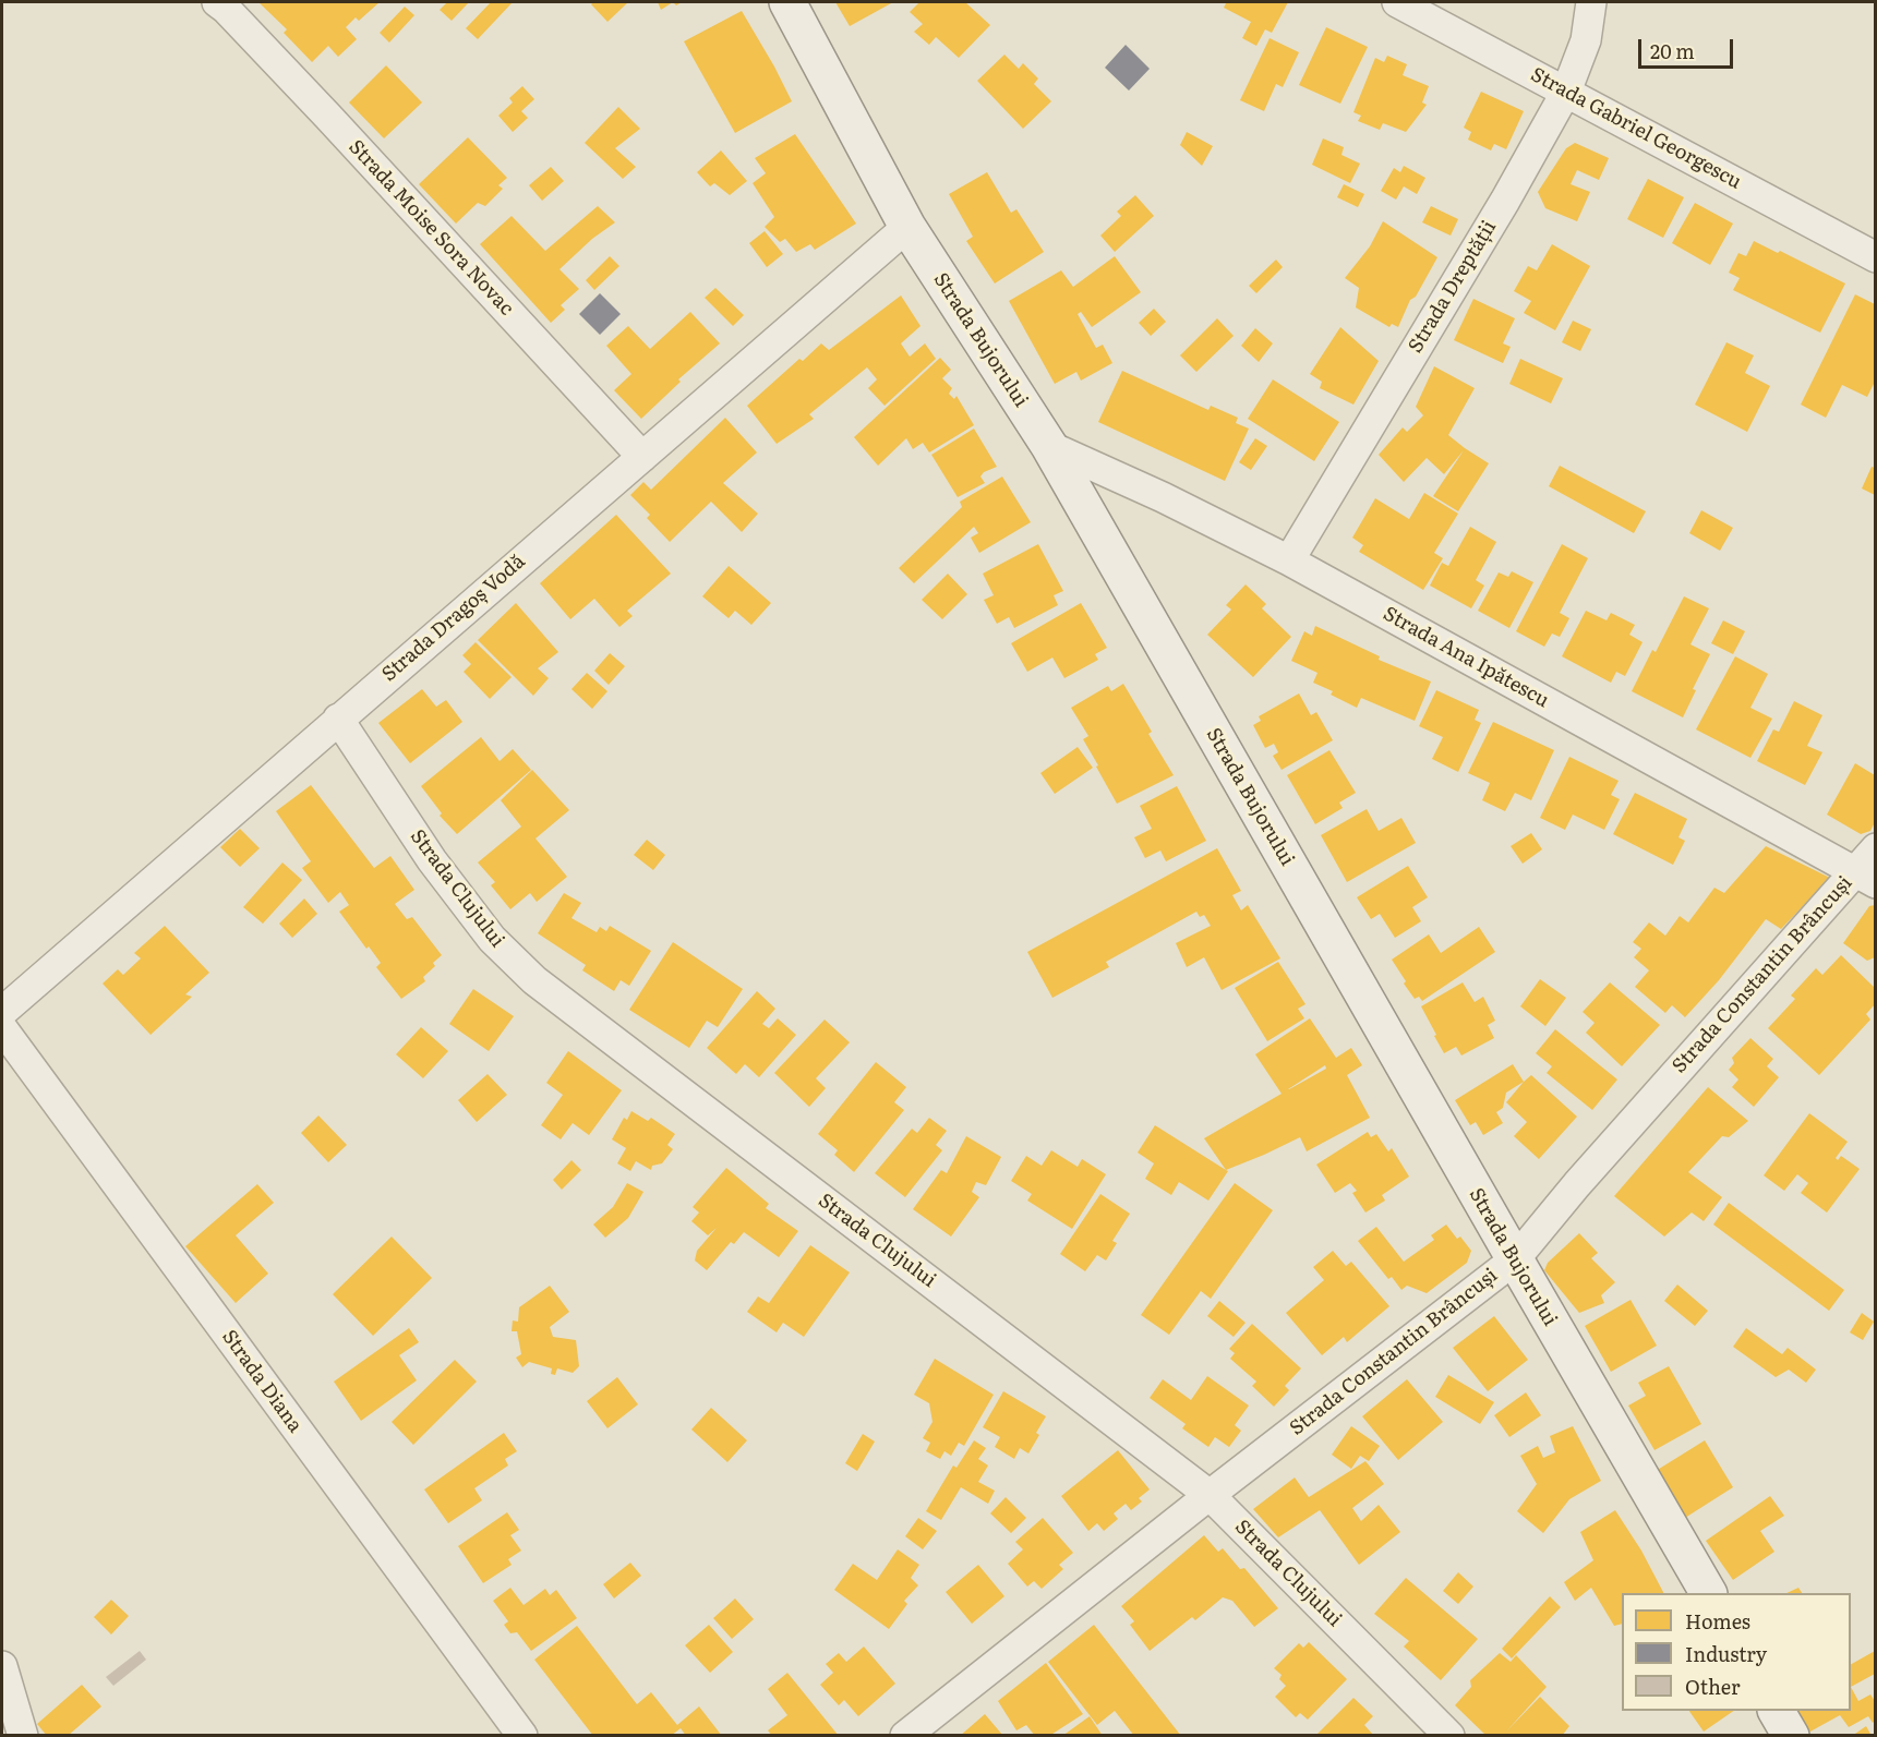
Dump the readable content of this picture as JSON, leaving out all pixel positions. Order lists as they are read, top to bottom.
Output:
{
  "streets": {
    "street": [
      "Strada Gabriel Georgescu",
      "Strada Moise Sora Novac",
      "Strada Dreptății",
      "Strada Bujorului",
      "Strada Dragoș Vodă",
      "Strada Ana Ipătescu",
      "Strada Clujului",
      "Strada Constantin Brâncuși",
      "Strada Diana"
    ]
  },
  "crossings": [
    ["Strada Gabriel Georgescu", "Strada Dreptății"],
    ["Strada Moise Sora Novac", "Strada Dragoș Vodă"],
    ["Strada Dreptății", "Strada Ana Ipătescu"],
    ["Strada Bujorului", "Strada Dragoș Vodă"],
    ["Strada Bujorului", "Strada Ana Ipătescu"],
    ["Strada Bujorului", "Strada Constantin Brâncuși"],
    ["Strada Dragoș Vodă", "Strada Clujului"],
    ["Strada Ana Ipătescu", "Strada Constantin Brâncuși"],
    ["Strada Clujului", "Strada Constantin Brâncuși"]
  ],
  "legend": ["Homes", "Industry", "Other"],
  "scale_bar": "20 m"
}
